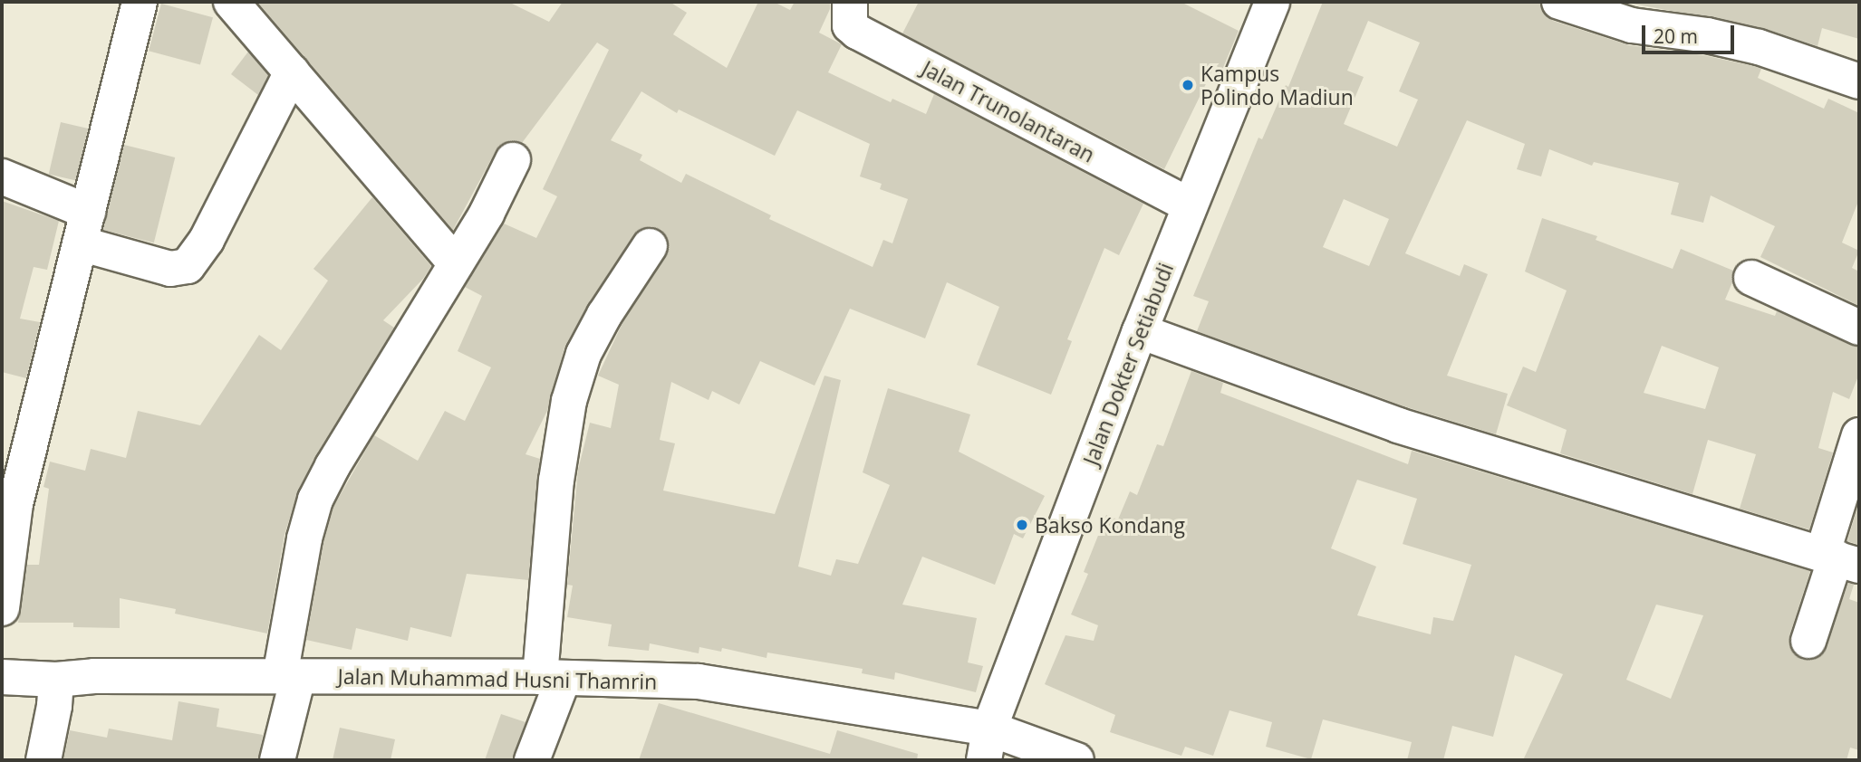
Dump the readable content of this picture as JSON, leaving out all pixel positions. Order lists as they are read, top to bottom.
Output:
{
  "streets": {
    "main road": ["Jalan Trunolantaran", "Jalan Dokter Setiabudi", "Jalan Muhammad Husni Thamrin"]
  },
  "crossings": [
    ["Jalan Trunolantaran", "Jalan Dokter Setiabudi"],
    ["Jalan Dokter Setiabudi", "Jalan Muhammad Husni Thamrin"]
  ],
  "places": ["Kampus Polindo Madiun", "Bakso Kondang"],
  "scale_bar": "20 m"
}
